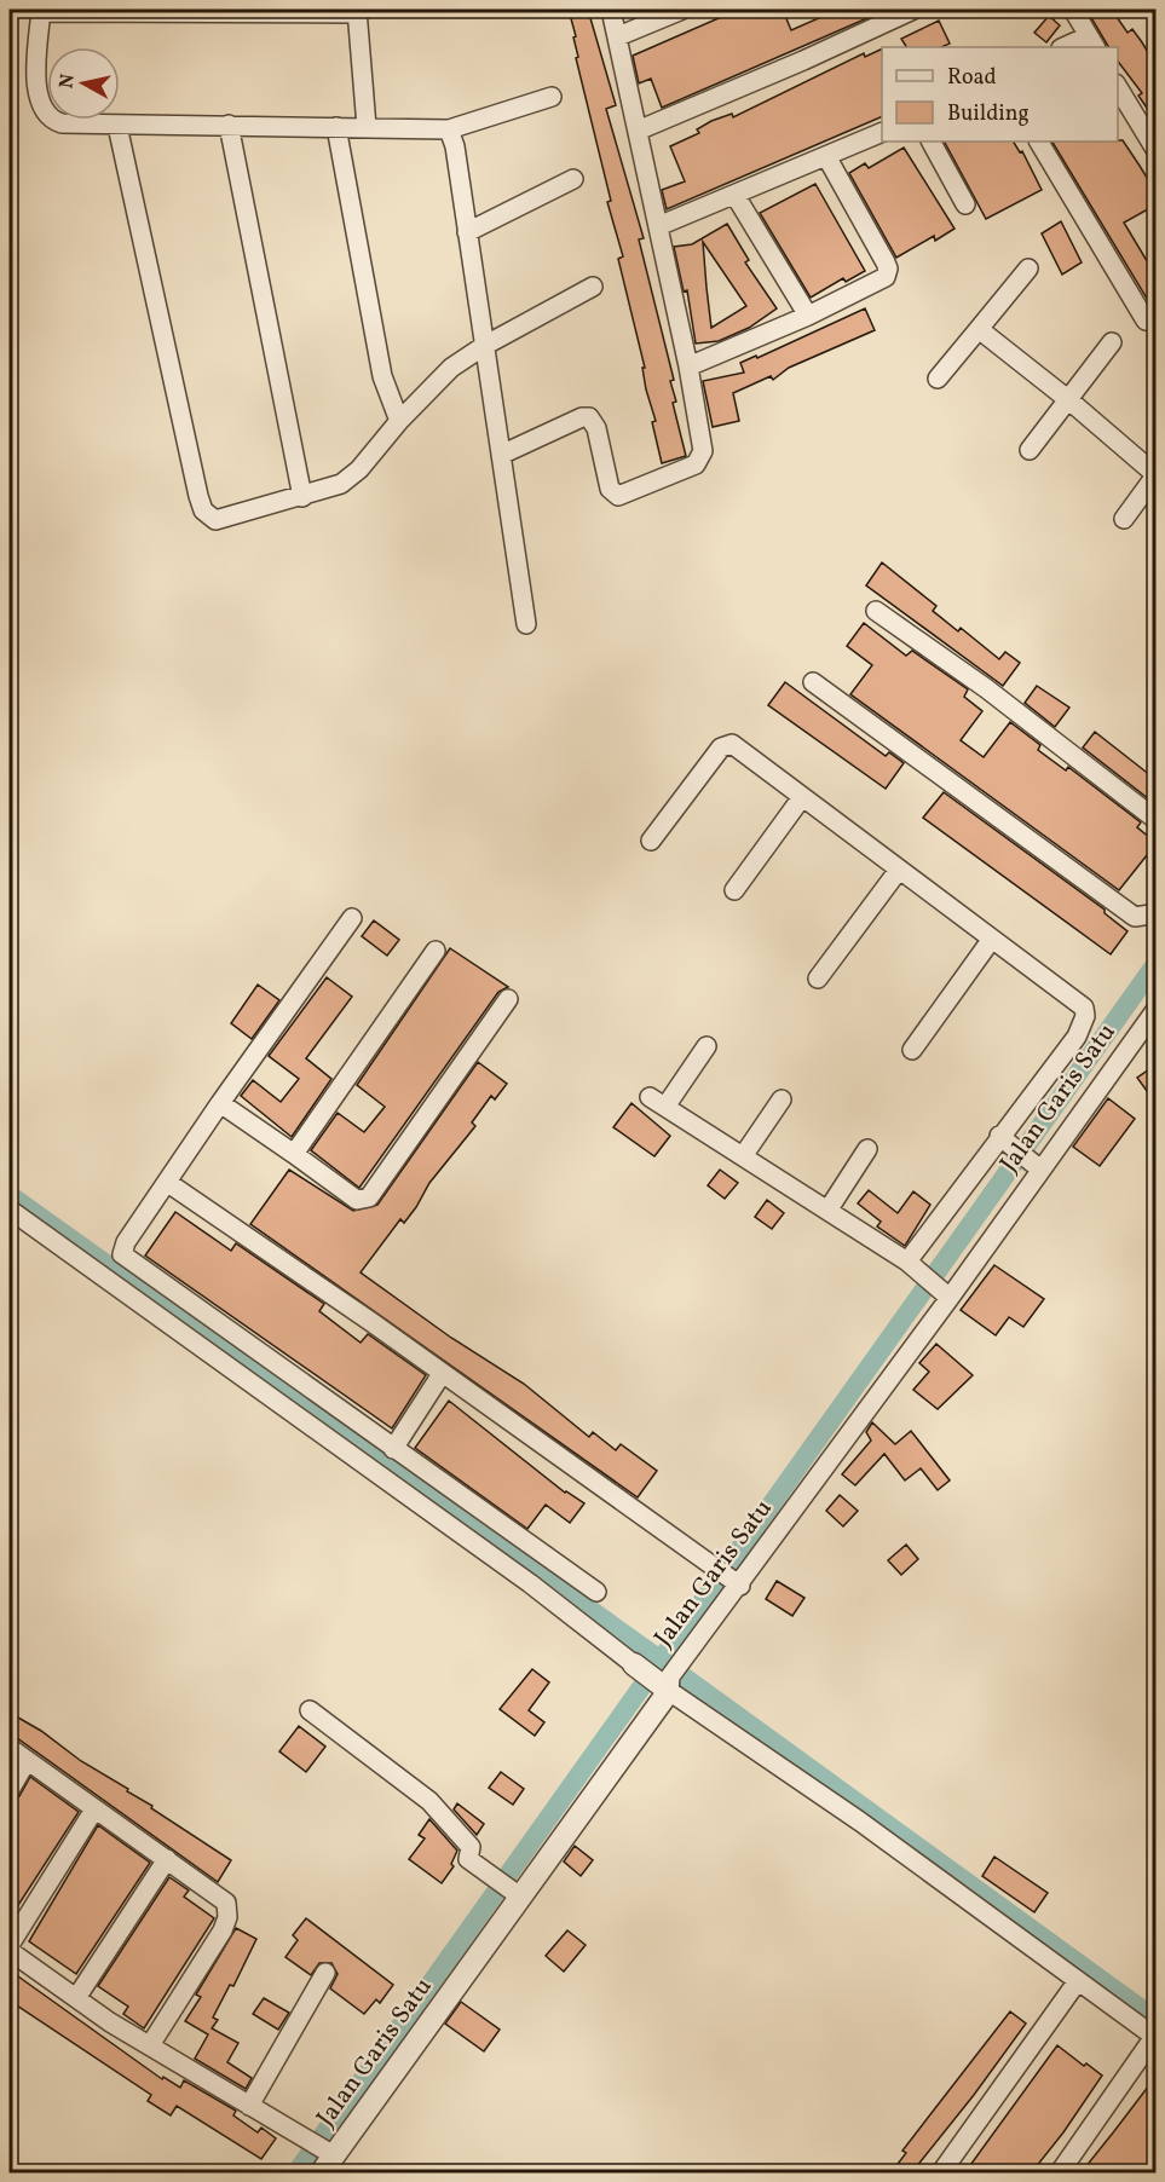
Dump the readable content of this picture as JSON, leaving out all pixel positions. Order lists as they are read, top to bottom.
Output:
{
  "streets": {
    "street": ["Jalan Garis Satu"]
  },
  "legend": ["Road", "Building"],
  "north": "left"
}
